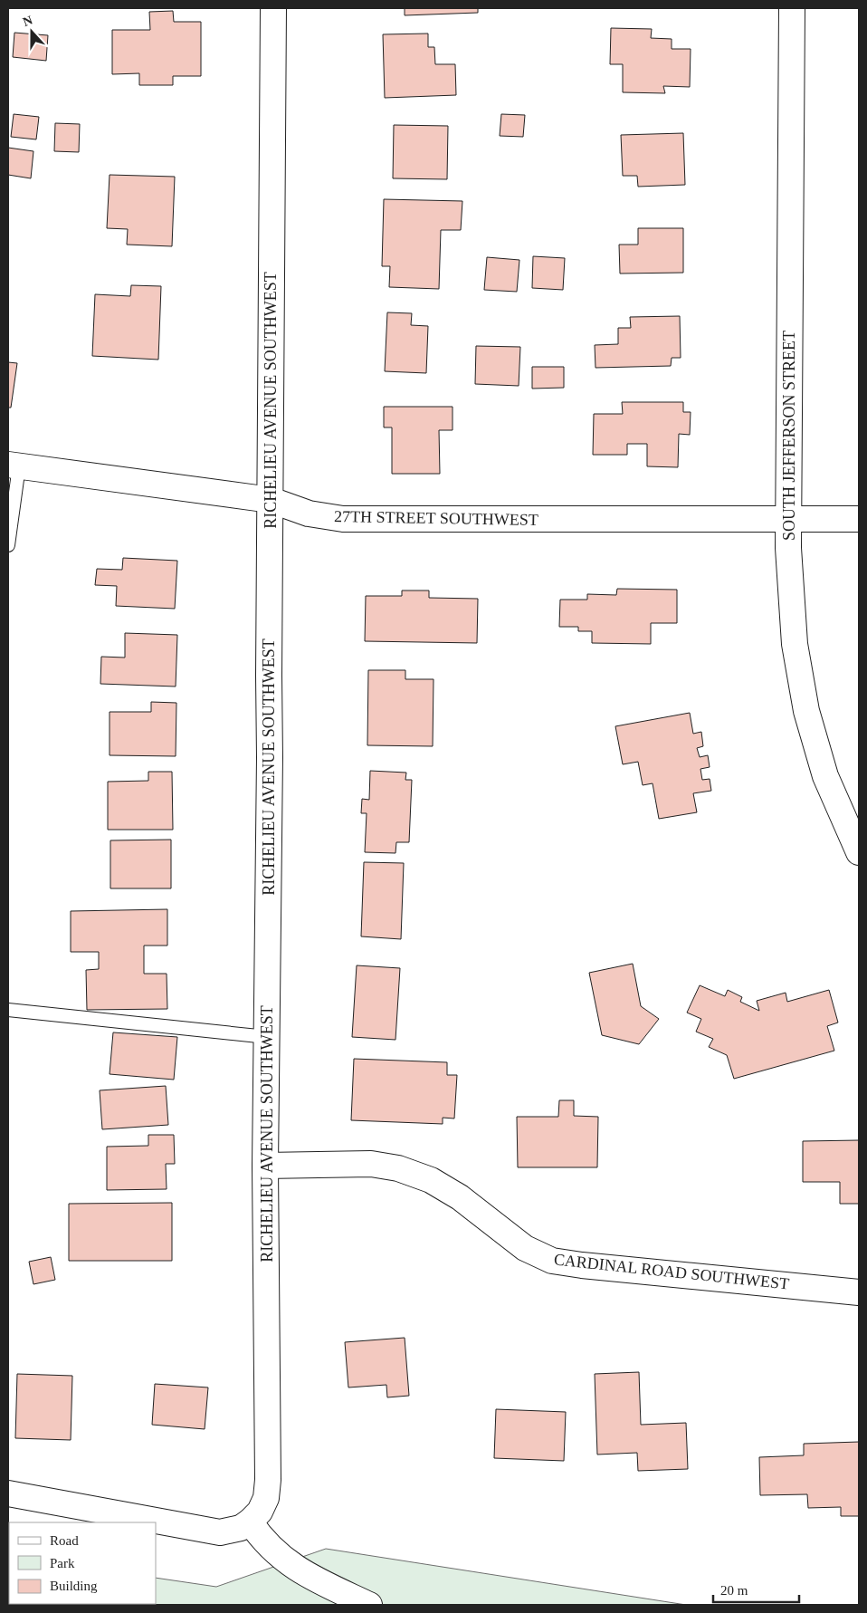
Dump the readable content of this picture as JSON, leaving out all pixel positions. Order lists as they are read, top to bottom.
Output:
{
  "streets": {
    "street": [
      "RICHELIEU AVENUE SOUTHWEST",
      "SOUTH JEFFERSON STREET",
      "27TH STREET SOUTHWEST",
      "CARDINAL ROAD SOUTHWEST"
    ]
  },
  "crossings": [
    ["RICHELIEU AVENUE SOUTHWEST", "27TH STREET SOUTHWEST"],
    ["RICHELIEU AVENUE SOUTHWEST", "CARDINAL ROAD SOUTHWEST"],
    ["SOUTH JEFFERSON STREET", "27TH STREET SOUTHWEST"]
  ],
  "legend": ["Road", "Park", "Building"],
  "scale_bar": "20 m",
  "north": "top"
}
